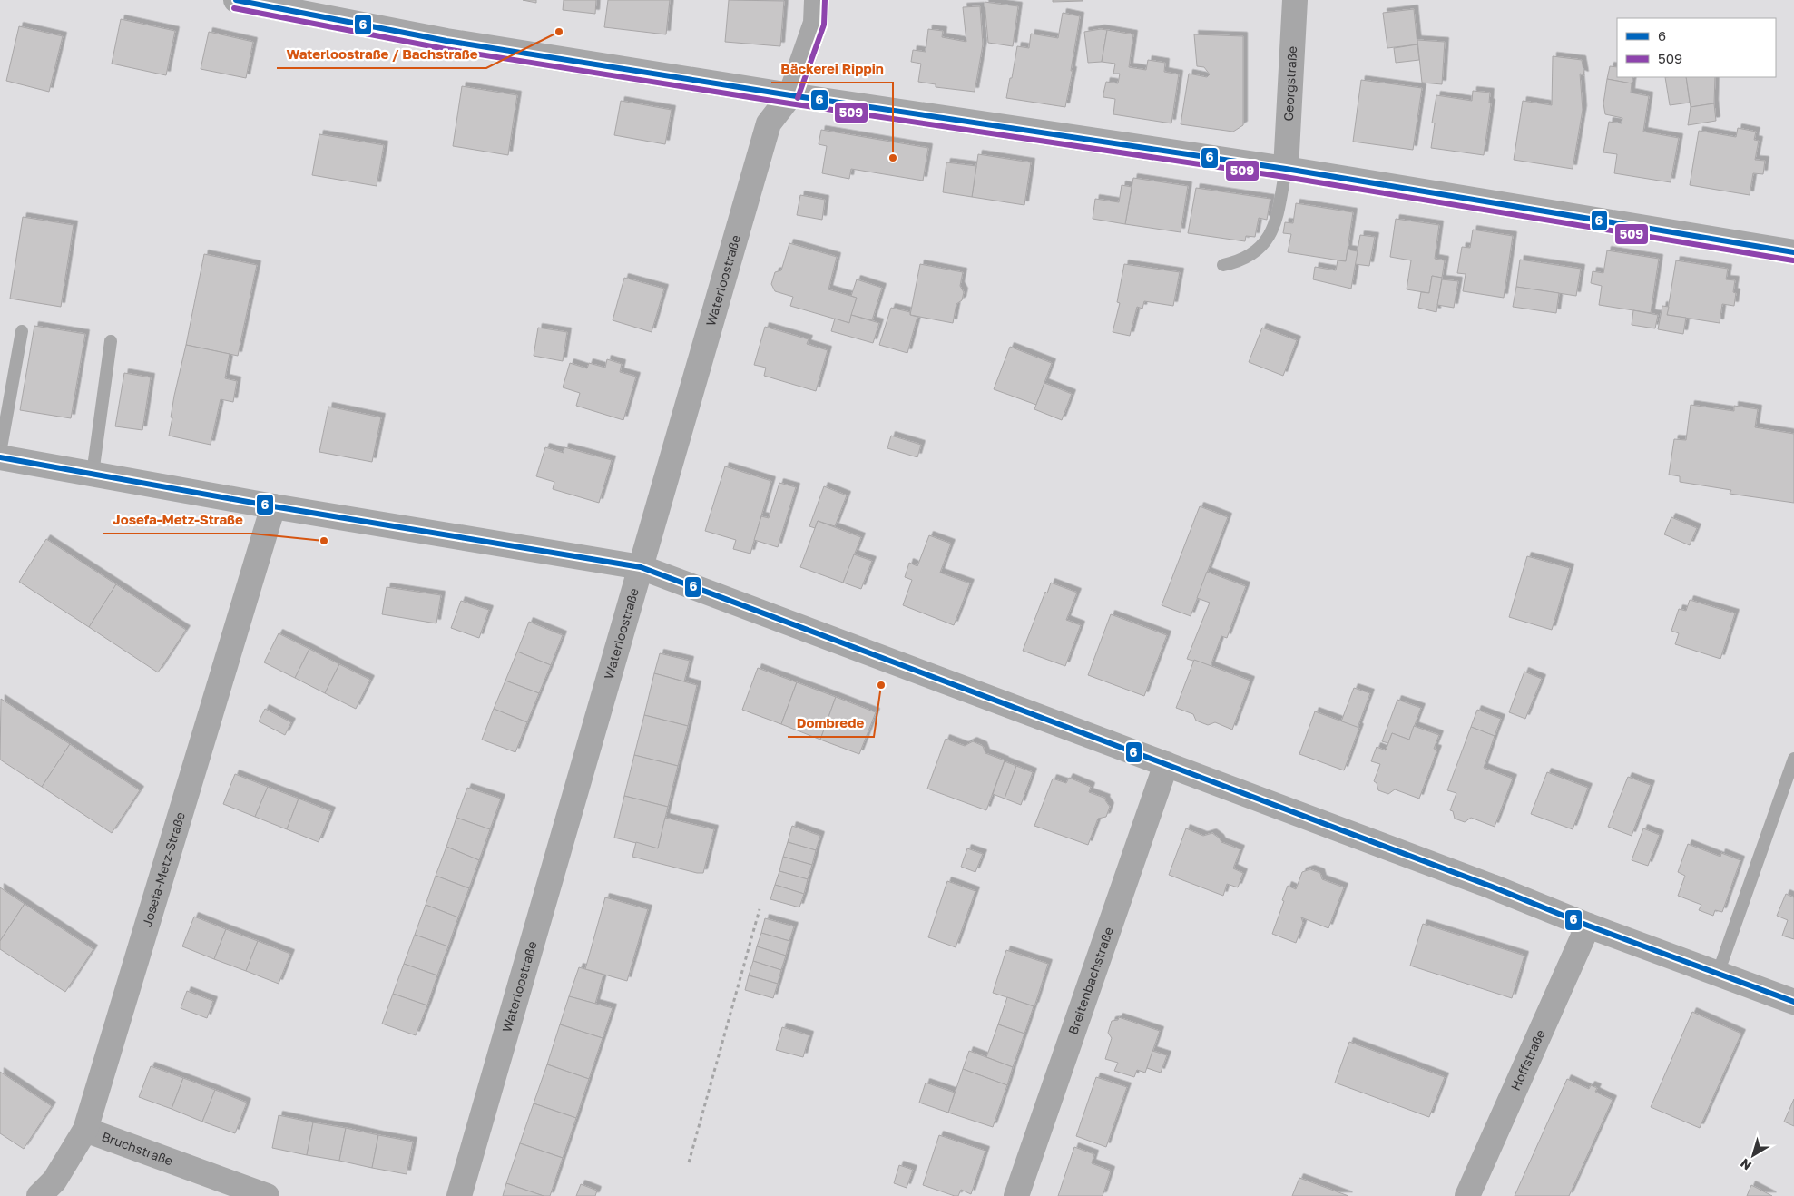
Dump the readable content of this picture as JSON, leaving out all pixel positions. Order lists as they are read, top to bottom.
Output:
{
  "streets": {
    "street": [
      "Georgstraße",
      "Waterloostraße",
      "Josefa-Metz-Straße",
      "Breitenbachstraße",
      "Hoffstraße",
      "Bruchstraße"
    ]
  },
  "crossings": [
    ["Josefa-Metz-Straße", "Bruchstraße"]
  ],
  "places": [
    "Waterloostraße / Bachstraße",
    "Bäckerei Rippin",
    "Josefa-Metz-Straße",
    "Dombrede"
  ],
  "lines": ["transit line 6", "transit line 509"],
  "legend": ["6", "509"],
  "north": "bottom left"
}
